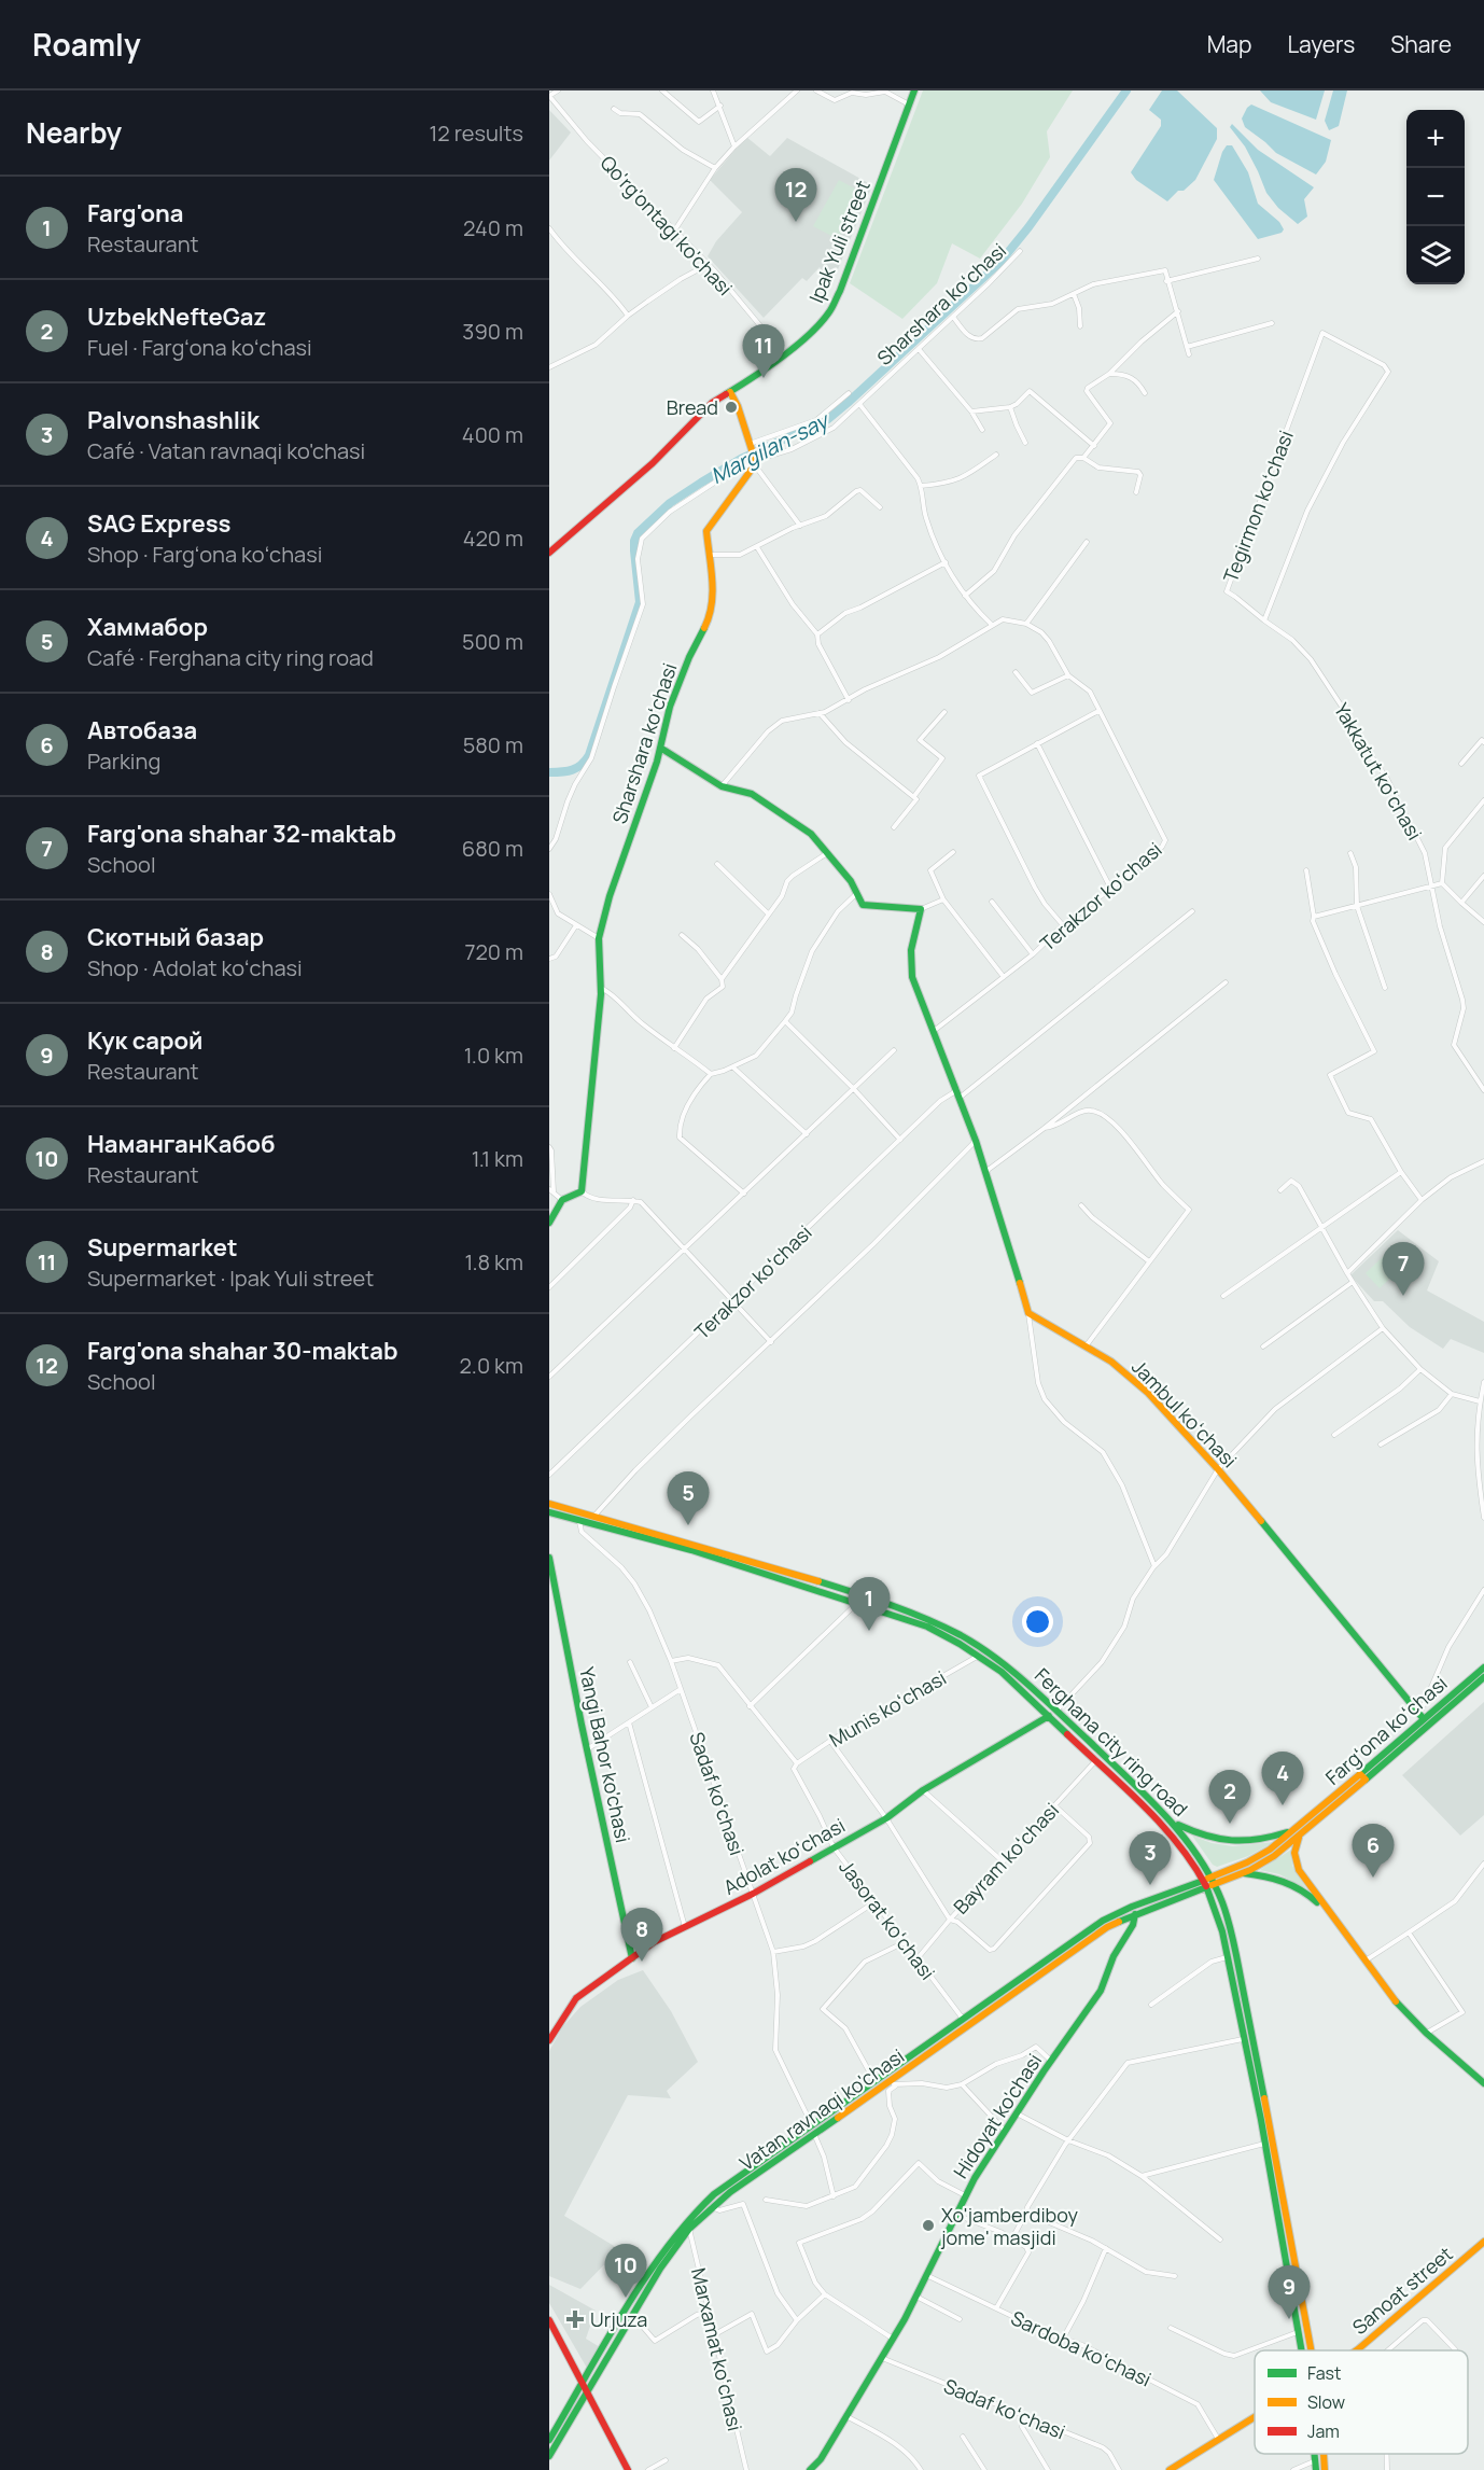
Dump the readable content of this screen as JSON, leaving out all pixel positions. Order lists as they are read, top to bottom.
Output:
{
  "streets": {
    "main road": [
      "Ipak Yuli street",
      "Sharshara koʻchasi",
      "Jambul koʻchasi",
      "Fargʻona koʻchasi",
      "Ferghana city ring road",
      "Yangi Bahor ko'chasi",
      "Adolat koʻchasi",
      "Vatan ravnaqi ko'chasi",
      "Hidoyat ko'chasi",
      "Sanoat street"
    ],
    "street": [
      "Qo'rg'ontagi ko'chasi",
      "Tegirmon koʻchasi",
      "Yakkatut koʻchasi",
      "Terakzor koʻchasi",
      "Munis koʻchasi",
      "Sadaf koʻchasi",
      "Bayram koʻchasi",
      "Jasorat koʻchasi",
      "Sardoba koʻchasi",
      "Marxamat koʻchasi"
    ]
  },
  "crossings": [
    ["Qo'rg'ontagi ko'chasi", "Ipak Yuli street"],
    ["Tegirmon koʻchasi", "Yakkatut koʻchasi"],
    ["Jambul koʻchasi", "Fargʻona koʻchasi"],
    ["Munis koʻchasi", "Ferghana city ring road"],
    ["Munis koʻchasi", "Jasorat koʻchasi"],
    ["Fargʻona koʻchasi", "Ferghana city ring road"],
    ["Ferghana city ring road", "Sadaf koʻchasi"],
    ["Ferghana city ring road", "Adolat koʻchasi"],
    ["Ferghana city ring road", "Bayram koʻchasi"],
    ["Ferghana city ring road", "Vatan ravnaqi ko'chasi"],
    ["Yangi Bahor ko'chasi", "Adolat koʻchasi"],
    ["Sadaf koʻchasi", "Adolat koʻchasi"],
    ["Sadaf koʻchasi", "Jasorat koʻchasi"],
    ["Sadaf koʻchasi", "Vatan ravnaqi ko'chasi"],
    ["Sadaf koʻchasi", "Hidoyat ko'chasi"],
    ["Adolat koʻchasi", "Jasorat koʻchasi"],
    ["Bayram koʻchasi", "Jasorat koʻchasi"],
    ["Jasorat koʻchasi", "Vatan ravnaqi ko'chasi"],
    ["Vatan ravnaqi ko'chasi", "Hidoyat ko'chasi"],
    ["Vatan ravnaqi ko'chasi", "Marxamat koʻchasi"],
    ["Hidoyat ko'chasi", "Sardoba koʻchasi"],
    ["Sanoat street", "Sardoba koʻchasi"]
  ],
  "water": ["Margilan-say"],
  "places": {
    "other": ["Bread", "Xo'jamberdiboy jome' masjidi"],
    "health": ["Urjuza"]
  },
  "legend": ["Fast", "Slow", "Jam"],
  "page": {
    "header": "Roamly",
    "nav": ["Map", "Layers", "Share"],
    "heading": ["Nearby", "12 results"],
    "map_buttons": ["+", "−"],
    "pins": [
      "12",
      "11",
      "7",
      "5",
      "1",
      "4",
      "2",
      "6",
      "3",
      "8",
      "10",
      "9"
    ],
    "list": [
      {
        "mark": "1",
        "name": "Farg'ona",
        "note": "Restaurant",
        "value": "240 m"
      },
      {
        "mark": "2",
        "name": "UzbekNefteGaz",
        "note": "Fuel · Fargʻona koʻchasi",
        "value": "390 m"
      },
      {
        "mark": "3",
        "name": "Palvonshashlik",
        "note": "Café · Vatan ravnaqi ko'chasi",
        "value": "400 m"
      },
      {
        "mark": "4",
        "name": "SAG Express",
        "note": "Shop · Fargʻona koʻchasi",
        "value": "420 m"
      },
      {
        "mark": "5",
        "name": "Хаммабор",
        "note": "Café · Ferghana city ring road",
        "value": "500 m"
      },
      {
        "mark": "6",
        "name": "Автобаза",
        "note": "Parking",
        "value": "580 m"
      },
      {
        "mark": "7",
        "name": "Farg'ona shahar 32-maktab",
        "note": "School",
        "value": "680 m"
      },
      {
        "mark": "8",
        "name": "Скотный базар",
        "note": "Shop · Adolat koʻchasi",
        "value": "720 m"
      },
      {
        "mark": "9",
        "name": "Кук сарой",
        "note": "Restaurant",
        "value": "1.0 km"
      },
      {
        "mark": "10",
        "name": "НаманганКабоб",
        "note": "Restaurant",
        "value": "1.1 km"
      },
      {
        "mark": "11",
        "name": "Supermarket",
        "note": "Supermarket · Ipak Yuli street",
        "value": "1.8 km"
      },
      {
        "mark": "12",
        "name": "Farg'ona shahar 30-maktab",
        "note": "School",
        "value": "2.0 km"
      }
    ]
  }
}
